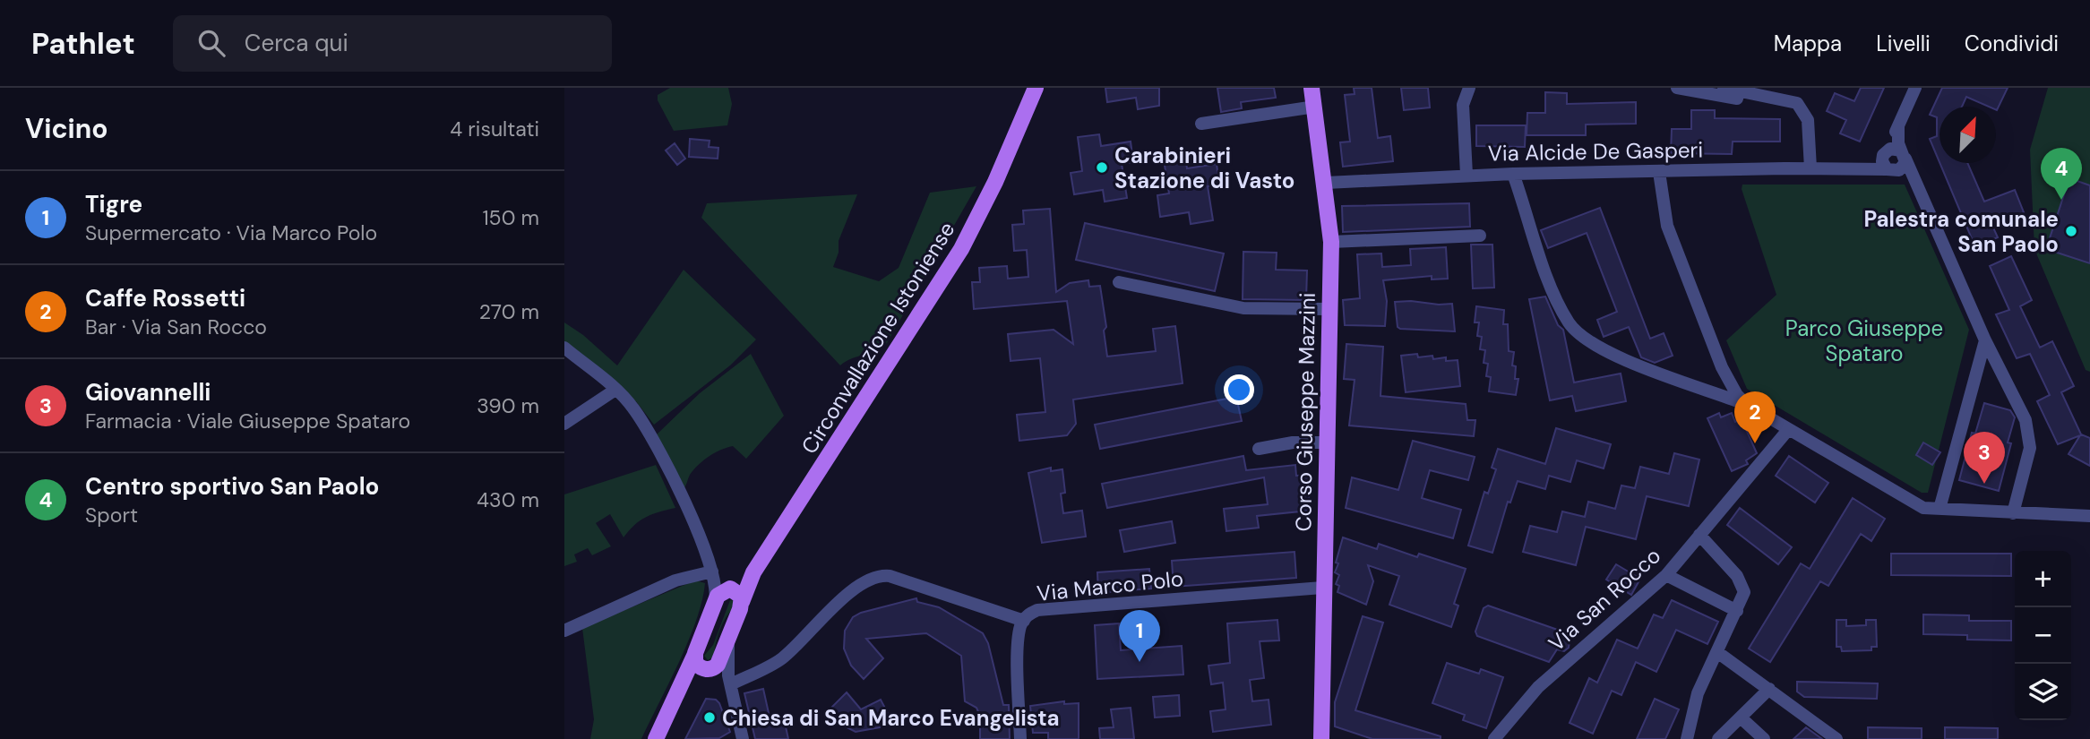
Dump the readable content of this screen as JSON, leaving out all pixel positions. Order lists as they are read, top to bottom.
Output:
{
  "streets": {
    "main road": ["Circonvallazione Istoniense", "Corso Giuseppe Mazzini"],
    "street": ["Via Alcide De Gasperi", "Via Marco Polo", "Via San Rocco"]
  },
  "crossings": [
    ["Via Alcide De Gasperi", "Corso Giuseppe Mazzini"],
    ["Corso Giuseppe Mazzini", "Via Marco Polo"]
  ],
  "parks": ["Parco Giuseppe Spataro"],
  "places": ["Carabinieri Stazione di Vasto", "Palestra comunale San Paolo", "Chiesa di San Marco Evangelista"],
  "north": "top right",
  "page": {
    "header": "Pathlet",
    "search": "Cerca qui",
    "nav": ["Mappa", "Livelli", "Condividi"],
    "heading": ["Vicino", "4 risultati"],
    "pins": [
      "4",
      "2",
      "3",
      "1"
    ],
    "list": [
      {
        "mark": "1",
        "name": "Tigre",
        "note": "Supermercato · Via Marco Polo",
        "value": "150 m"
      },
      {
        "mark": "2",
        "name": "Caffe Rossetti",
        "note": "Bar · Via San Rocco",
        "value": "270 m"
      },
      {
        "mark": "3",
        "name": "Giovannelli",
        "note": "Farmacia · Viale Giuseppe Spataro",
        "value": "390 m"
      },
      {
        "mark": "4",
        "name": "Centro sportivo San Paolo",
        "note": "Sport",
        "value": "430 m"
      }
    ],
    "map_buttons": ["+", "−"]
  }
}
